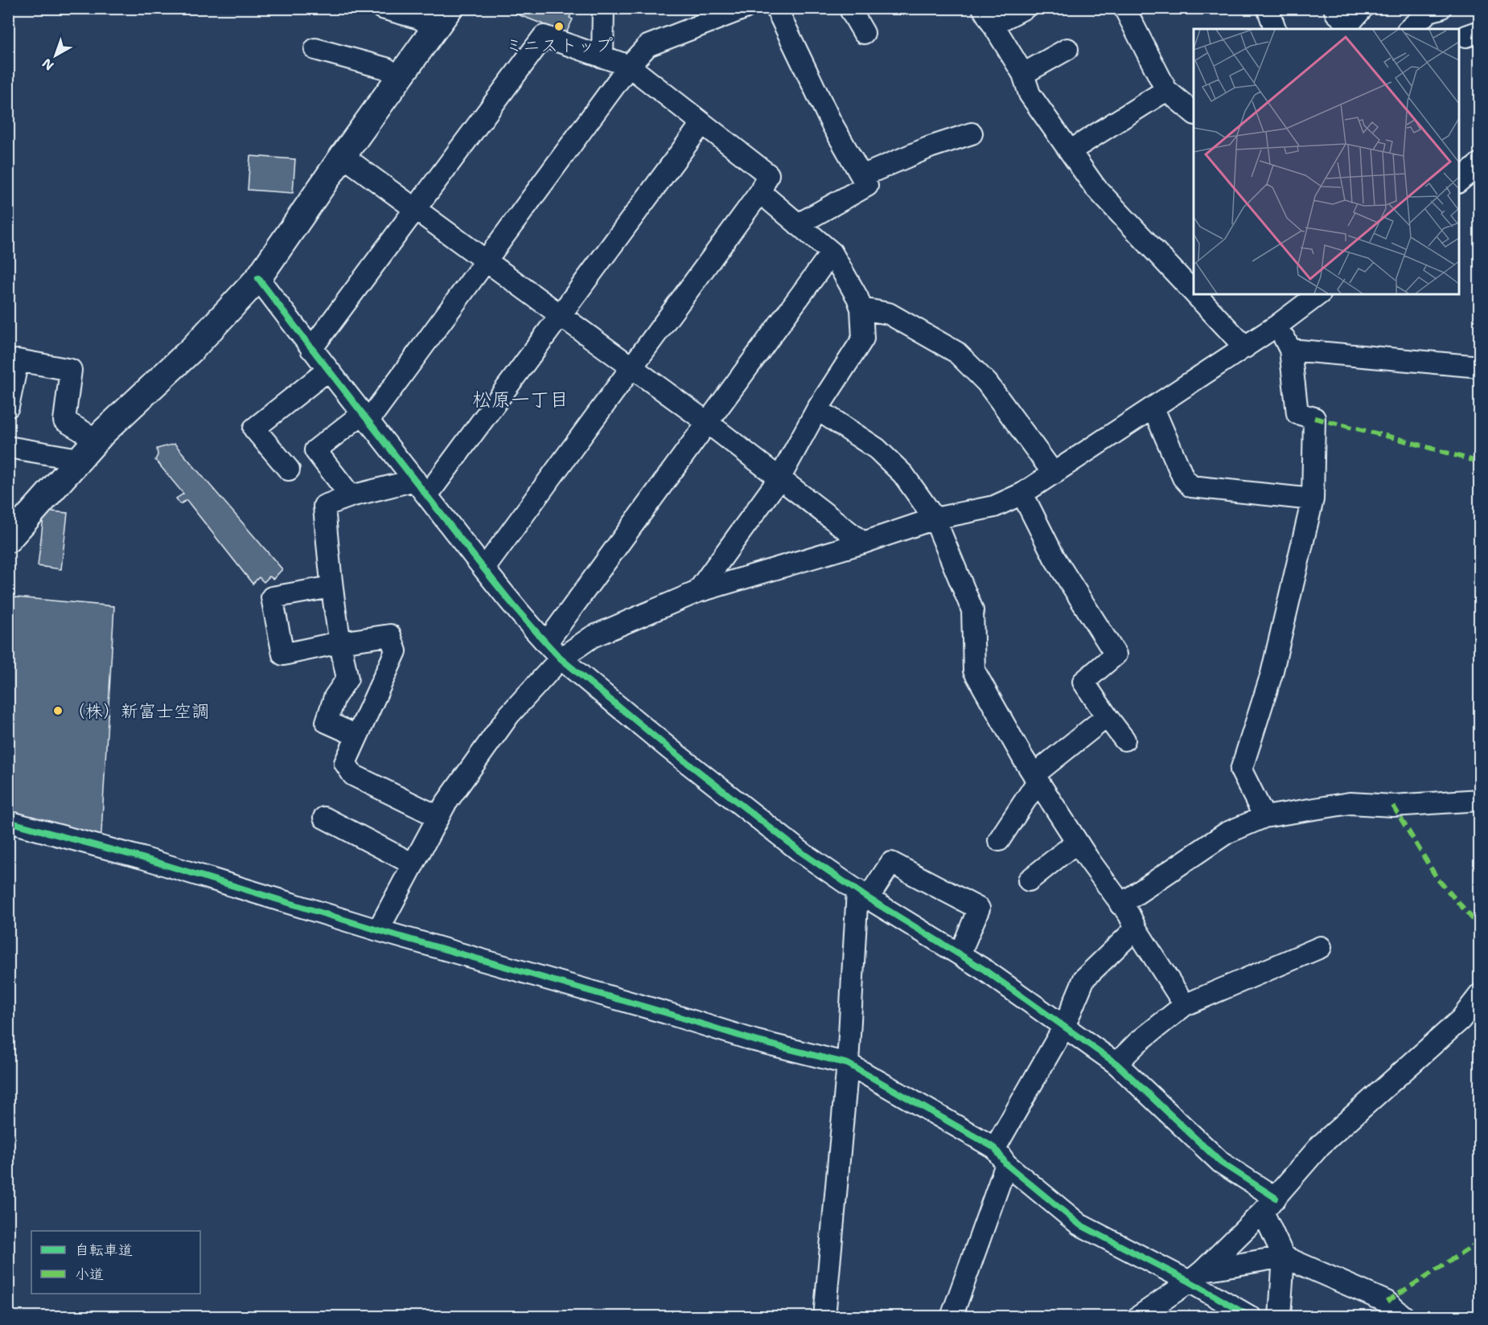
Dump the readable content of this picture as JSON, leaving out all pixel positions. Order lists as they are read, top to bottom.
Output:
{
  "districts": ["松原一丁目"],
  "places": ["ミニストップ", "（株）新富士空調"],
  "legend": ["自転車道", "小道"],
  "north": "bottom left"
}
